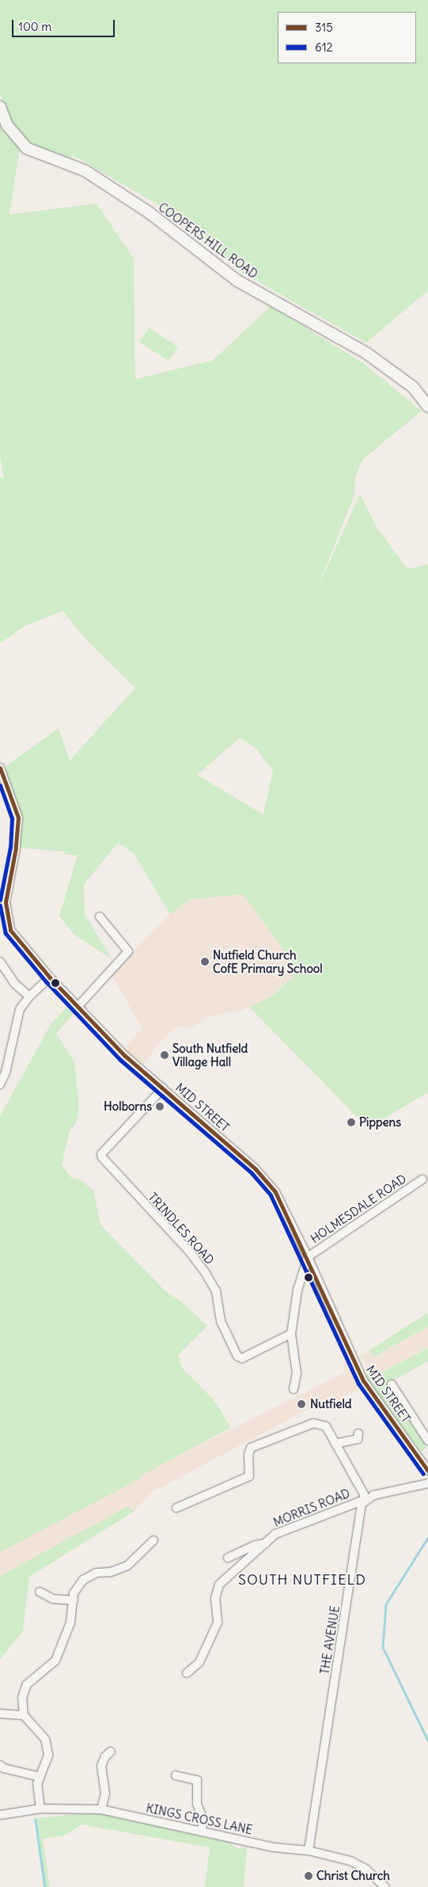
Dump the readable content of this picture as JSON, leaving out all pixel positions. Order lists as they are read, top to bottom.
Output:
{
  "streets": {
    "street": [
      "COOPERS HILL ROAD",
      "MID STREET",
      "HOLMESDALE ROAD",
      "TRINDLES ROAD",
      "MORRIS ROAD",
      "THE AVENUE",
      "KINGS CROSS LANE"
    ]
  },
  "crossings": [
    ["MID STREET", "HOLMESDALE ROAD"],
    ["MID STREET", "TRINDLES ROAD"],
    ["MORRIS ROAD", "THE AVENUE"],
    ["THE AVENUE", "KINGS CROSS LANE"]
  ],
  "districts": ["SOUTH NUTFIELD"],
  "places": [
    "Nutfield Church CofE Primary School",
    "South Nutfield Village Hall",
    "Holborns",
    "Pippens",
    "Nutfield",
    "Christ Church"
  ],
  "lines": ["transit line 315", "transit line 612"],
  "legend": ["315", "612"],
  "scale_bar": "100 m"
}
